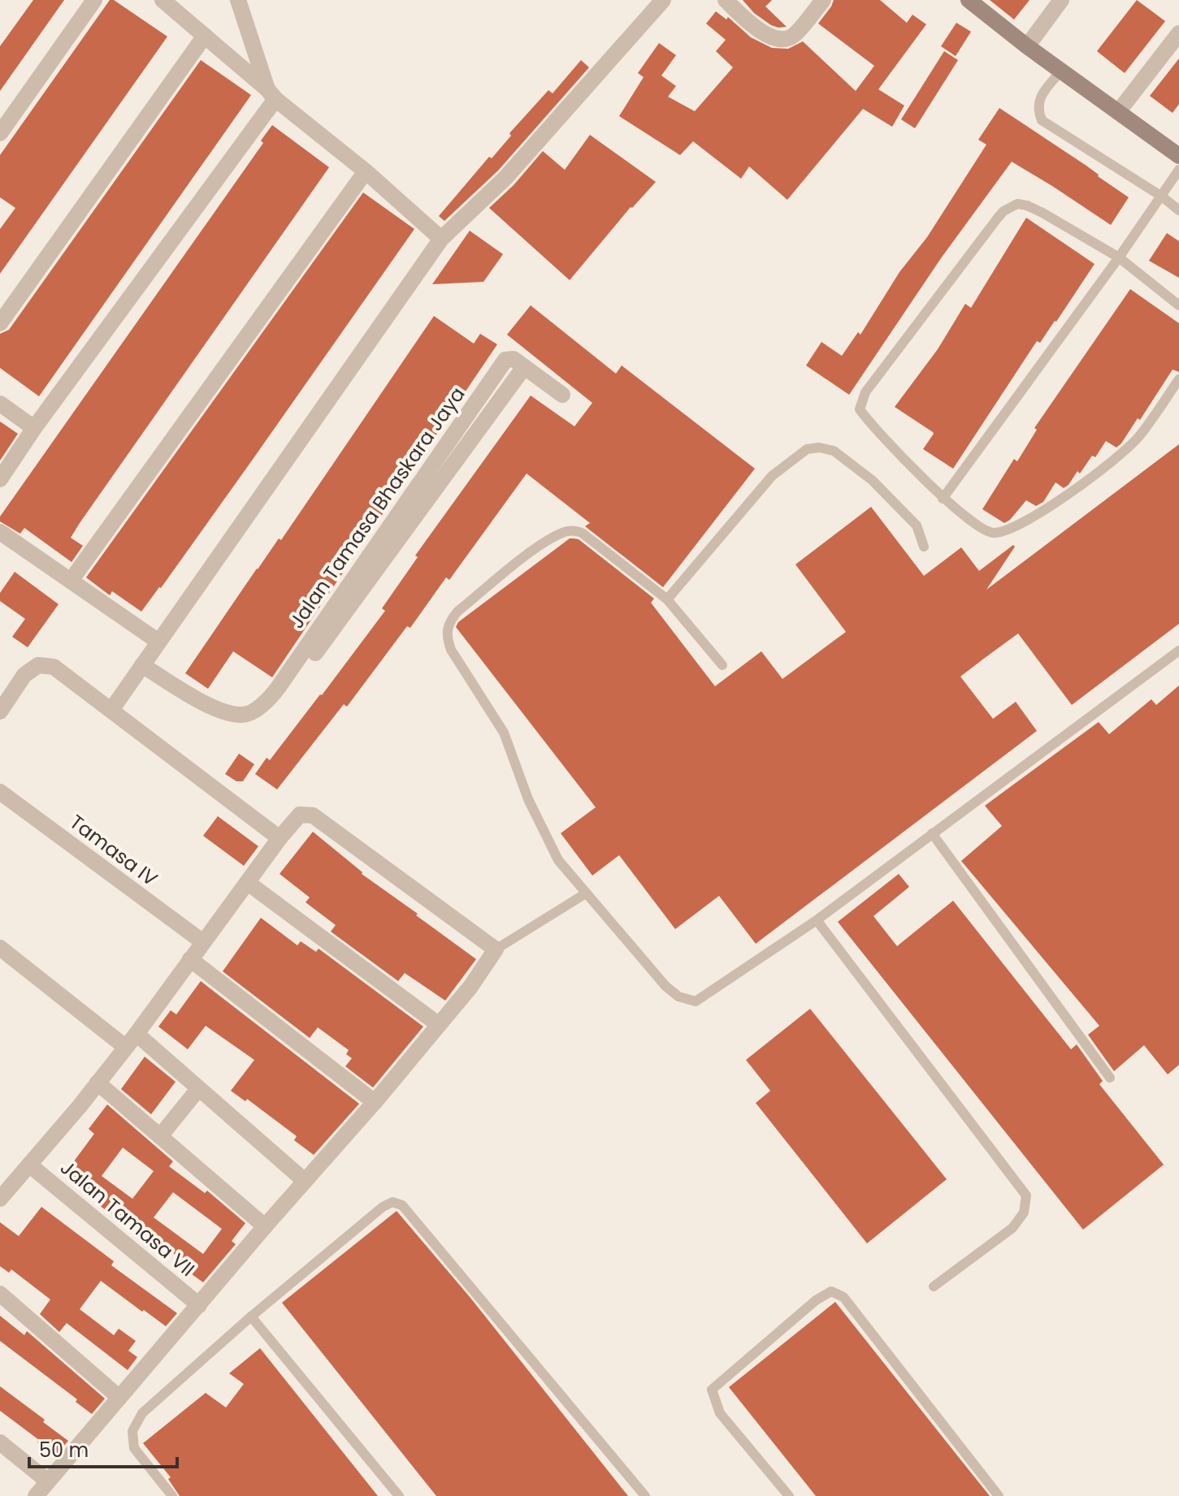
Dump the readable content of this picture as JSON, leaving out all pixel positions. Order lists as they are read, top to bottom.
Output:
{
  "streets": {
    "street": ["Jalan Tamasa Bhaskara Jaya", "Tamasa IV", "Jalan Tamasa VII"]
  },
  "scale_bar": "50 m"
}
